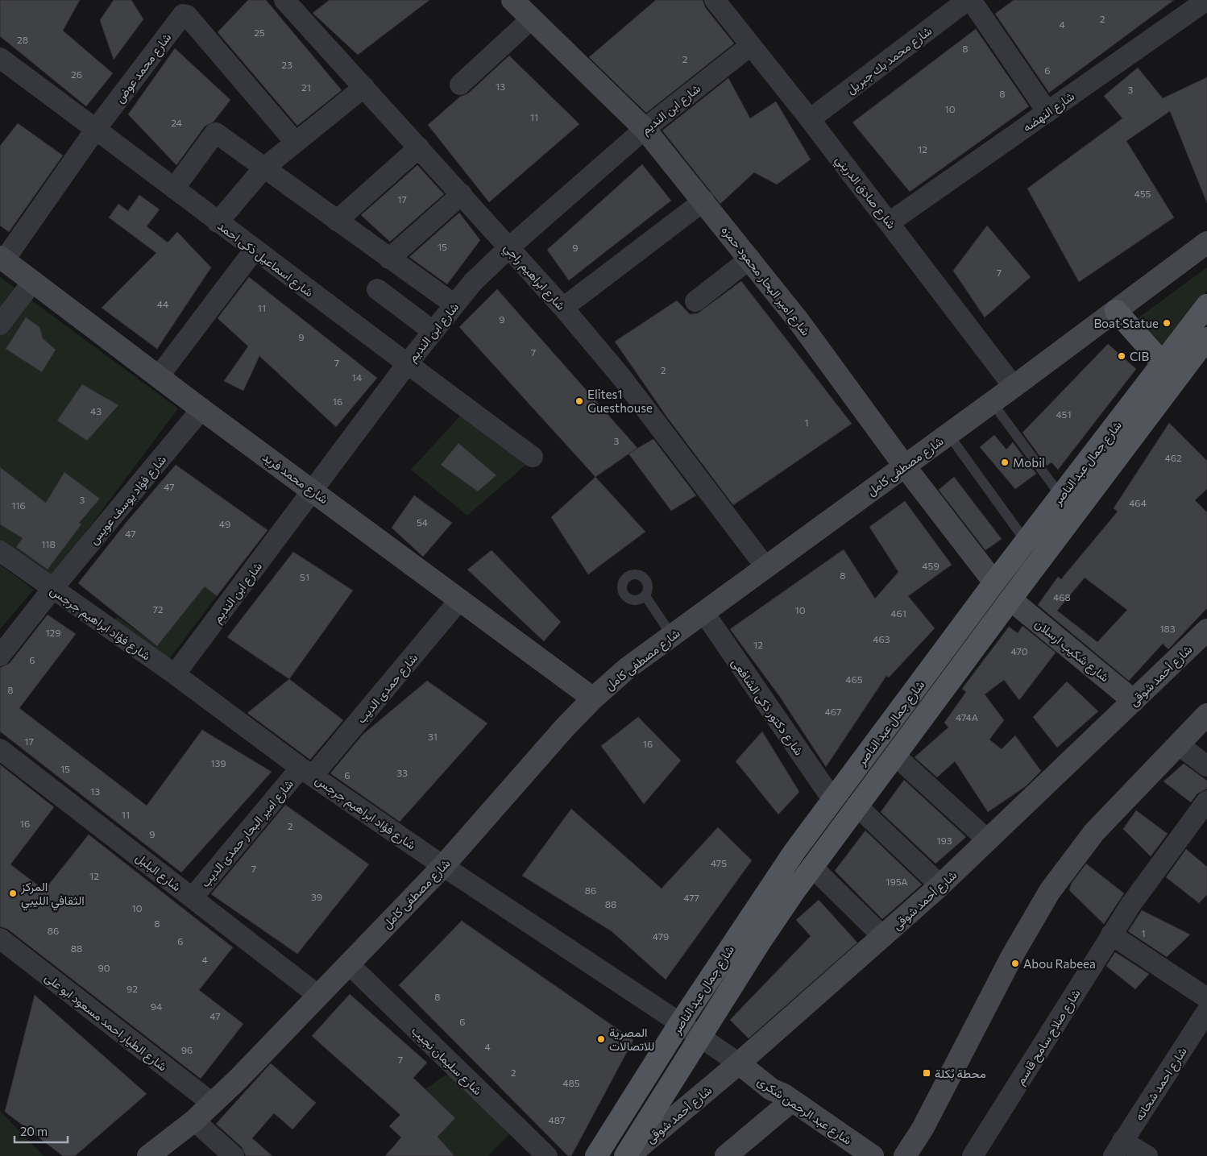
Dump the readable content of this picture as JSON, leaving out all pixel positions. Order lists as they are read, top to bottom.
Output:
{
  "streets": {
    "main road": ["شارع جمال عبد الناصر"],
    "street": [
      "شارع محمد بك جبريل",
      "شارع محمد عوض",
      "شارع ابن النديم",
      "شارع النهضه",
      "شارع صادق الدريني",
      "شارع اسماعيل ذكى احمد",
      "شارع ابراهيم راجي",
      "شارع امير البحار محمود حمزه",
      "شارع مصطفى كامل",
      "شارع محمد فريد",
      "شارع فؤاد يوسف عويس",
      "شارع فؤاد ابراهيم جرجس",
      "شارع شكيب ارسلان",
      "شارع أحمد شوقى",
      "شارع حمدى الديب",
      "شارع دكتور ذكى الشافعى",
      "شارع امير البحار حمدى الديب",
      "شارع البلبل",
      "شارع الطيار احمد مسعود ابو على",
      "شارع صلاح سامح قاسم",
      "شارع سليمان نجيب",
      "شارع احمد شحاته",
      "شارع عبد الرحمن شكرى"
    ]
  },
  "crossings": [
    ["شارع محمد بك جبريل", "شارع صادق الدريني"],
    ["شارع محمد عوض", "شارع اسماعيل ذكى احمد"],
    ["شارع محمد عوض", "شارع محمد فريد"],
    ["شارع ابن النديم", "شارع صادق الدريني"],
    ["شارع ابن النديم", "شارع اسماعيل ذكى احمد"],
    ["شارع ابن النديم", "شارع ابراهيم راجي"],
    ["شارع ابن النديم", "شارع امير البحار محمود حمزه"],
    ["شارع ابن النديم", "شارع محمد فريد"],
    ["شارع ابن النديم", "شارع فؤاد ابراهيم جرجس"],
    ["شارع النهضه", "شارع صادق الدريني"],
    ["شارع صادق الدريني", "شارع مصطفى كامل"],
    ["شارع ابراهيم راجي", "شارع مصطفى كامل"],
    ["شارع امير البحار محمود حمزه", "شارع جمال عبد الناصر"],
    ["شارع امير البحار محمود حمزه", "شارع مصطفى كامل"],
    ["شارع جمال عبد الناصر", "شارع فؤاد ابراهيم جرجس"],
    ["شارع جمال عبد الناصر", "شارع شكيب ارسلان"],
    ["شارع جمال عبد الناصر", "شارع دكتور ذكى الشافعى"],
    ["شارع مصطفى كامل", "شارع محمد فريد"],
    ["شارع مصطفى كامل", "شارع فؤاد ابراهيم جرجس"],
    ["شارع مصطفى كامل", "شارع دكتور ذكى الشافعى"],
    ["شارع مصطفى كامل", "شارع البلبل"],
    ["شارع مصطفى كامل", "شارع الطيار احمد مسعود ابو على"],
    ["شارع مصطفى كامل", "شارع سليمان نجيب"],
    ["شارع محمد فريد", "شارع فؤاد يوسف عويس"],
    ["شارع محمد فريد", "شارع حمدى الديب"],
    ["شارع فؤاد يوسف عويس", "شارع فؤاد ابراهيم جرجس"],
    ["شارع فؤاد ابراهيم جرجس", "شارع أحمد شوقى"],
    ["شارع فؤاد ابراهيم جرجس", "شارع حمدى الديب"],
    ["شارع فؤاد ابراهيم جرجس", "شارع امير البحار حمدى الديب"],
    ["شارع فؤاد ابراهيم جرجس", "شارع عبد الرحمن شكرى"],
    ["شارع شكيب ارسلان", "شارع أحمد شوقى"],
    ["شارع أحمد شوقى", "شارع عبد الرحمن شكرى"],
    ["شارع حمدى الديب", "شارع امير البحار حمدى الديب"],
    ["شارع امير البحار حمدى الديب", "شارع البلبل"]
  ],
  "places": {
    "other": [
      "Boat Statue",
      "CIB",
      "Elites1 Guesthouse",
      "Mobil",
      "المركز الثقافي الليبي",
      "Abou Rabeea",
      "المصرية للاتصالات"
    ],
    "transit": ["محطة بُكلة"]
  },
  "house_numbers": [
    "2",
    "4",
    "25",
    "28",
    "8",
    "2",
    "23",
    "6",
    "26",
    "13",
    "21",
    "3",
    "8",
    "10",
    "11",
    "24",
    "12",
    "455",
    "17",
    "15",
    "9",
    "7",
    "44",
    "11",
    "9",
    "9",
    "7",
    "7",
    "2",
    "14",
    "16",
    "43",
    "451",
    "1",
    "3",
    "462",
    "47",
    "3",
    "464",
    "116",
    "54",
    "49",
    "47",
    "118",
    "459",
    "8",
    "51",
    "468",
    "72",
    "10",
    "461",
    "183",
    "129",
    "463",
    "12",
    "470",
    "6",
    "465",
    "8",
    "467",
    "474A",
    "31",
    "17",
    "16",
    "139",
    "15",
    "33",
    "6",
    "13",
    "11",
    "16",
    "2",
    "9",
    "193",
    "475",
    "7",
    "12",
    "195A",
    "86",
    "39",
    "477",
    "88",
    "10",
    "8",
    "86",
    "1",
    "479",
    "6",
    "88",
    "4",
    "90",
    "92",
    "8",
    "94",
    "47",
    "6",
    "4",
    "96",
    "7",
    "2",
    "485",
    "487"
  ],
  "scale_bar": "20 m"
}
